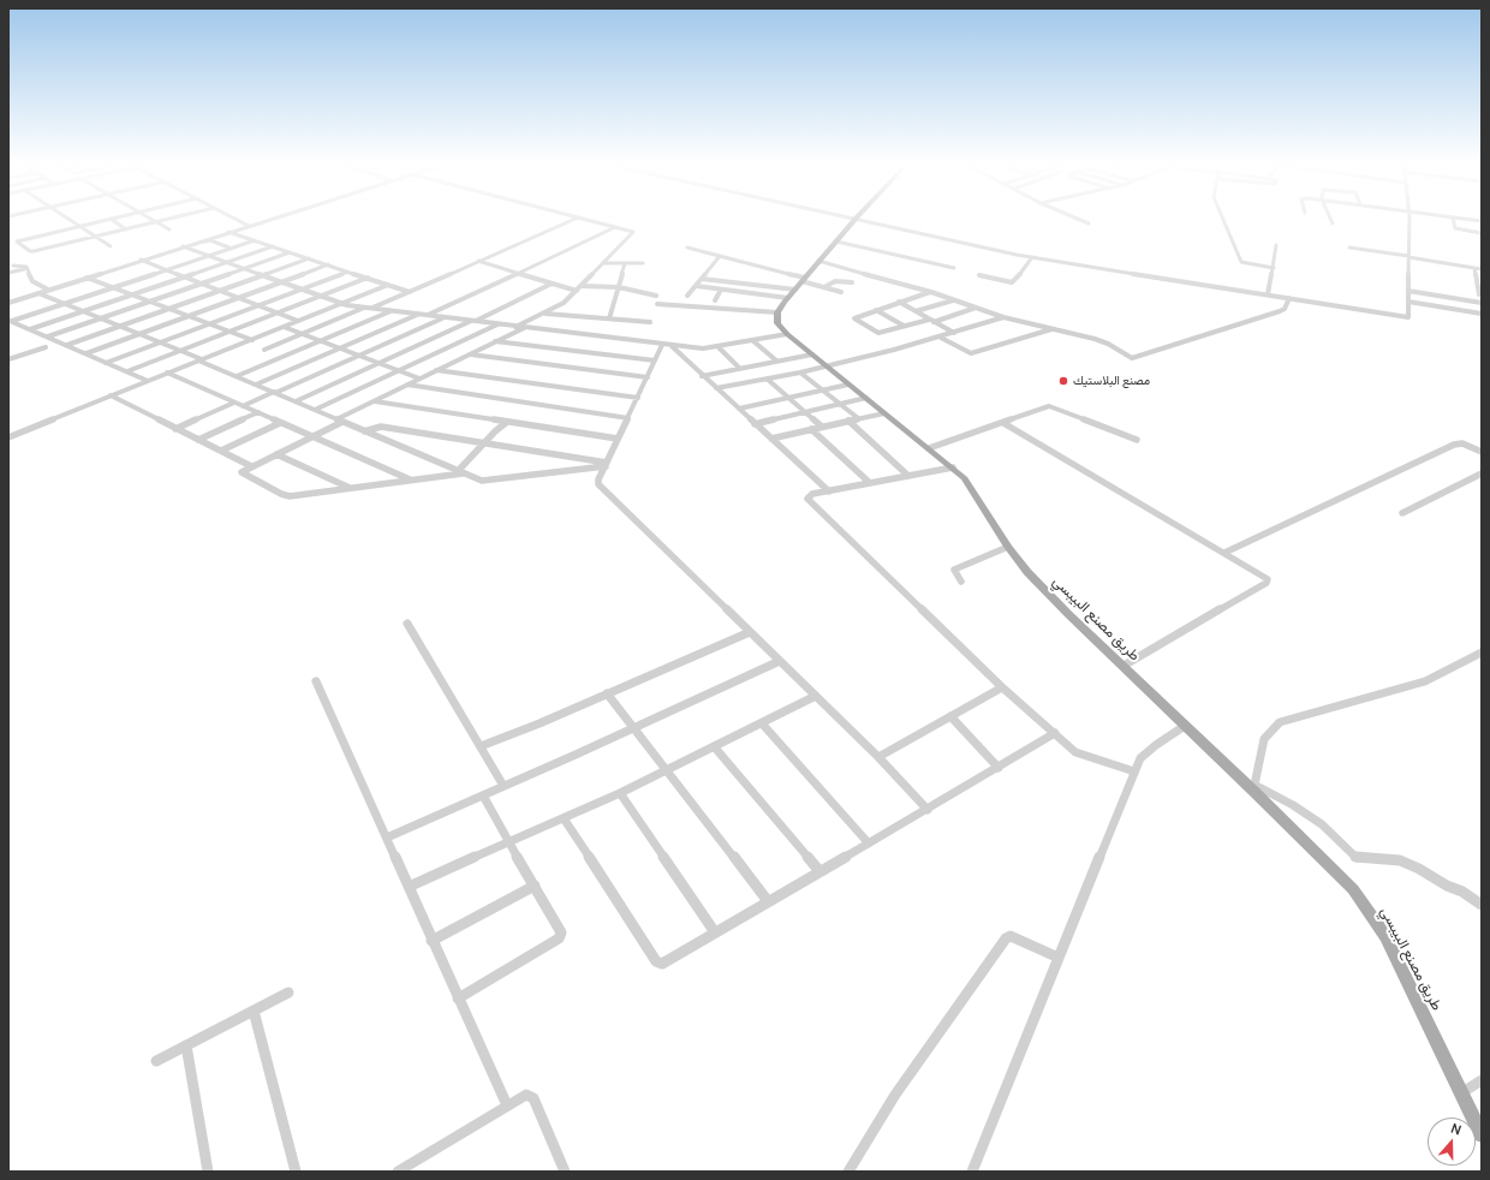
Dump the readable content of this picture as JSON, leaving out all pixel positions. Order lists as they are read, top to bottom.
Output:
{
  "streets": {
    "main road": ["طريق مصنع البيبسي"]
  },
  "places": ["مصنع البلاستيك"],
  "north": "top"
}
